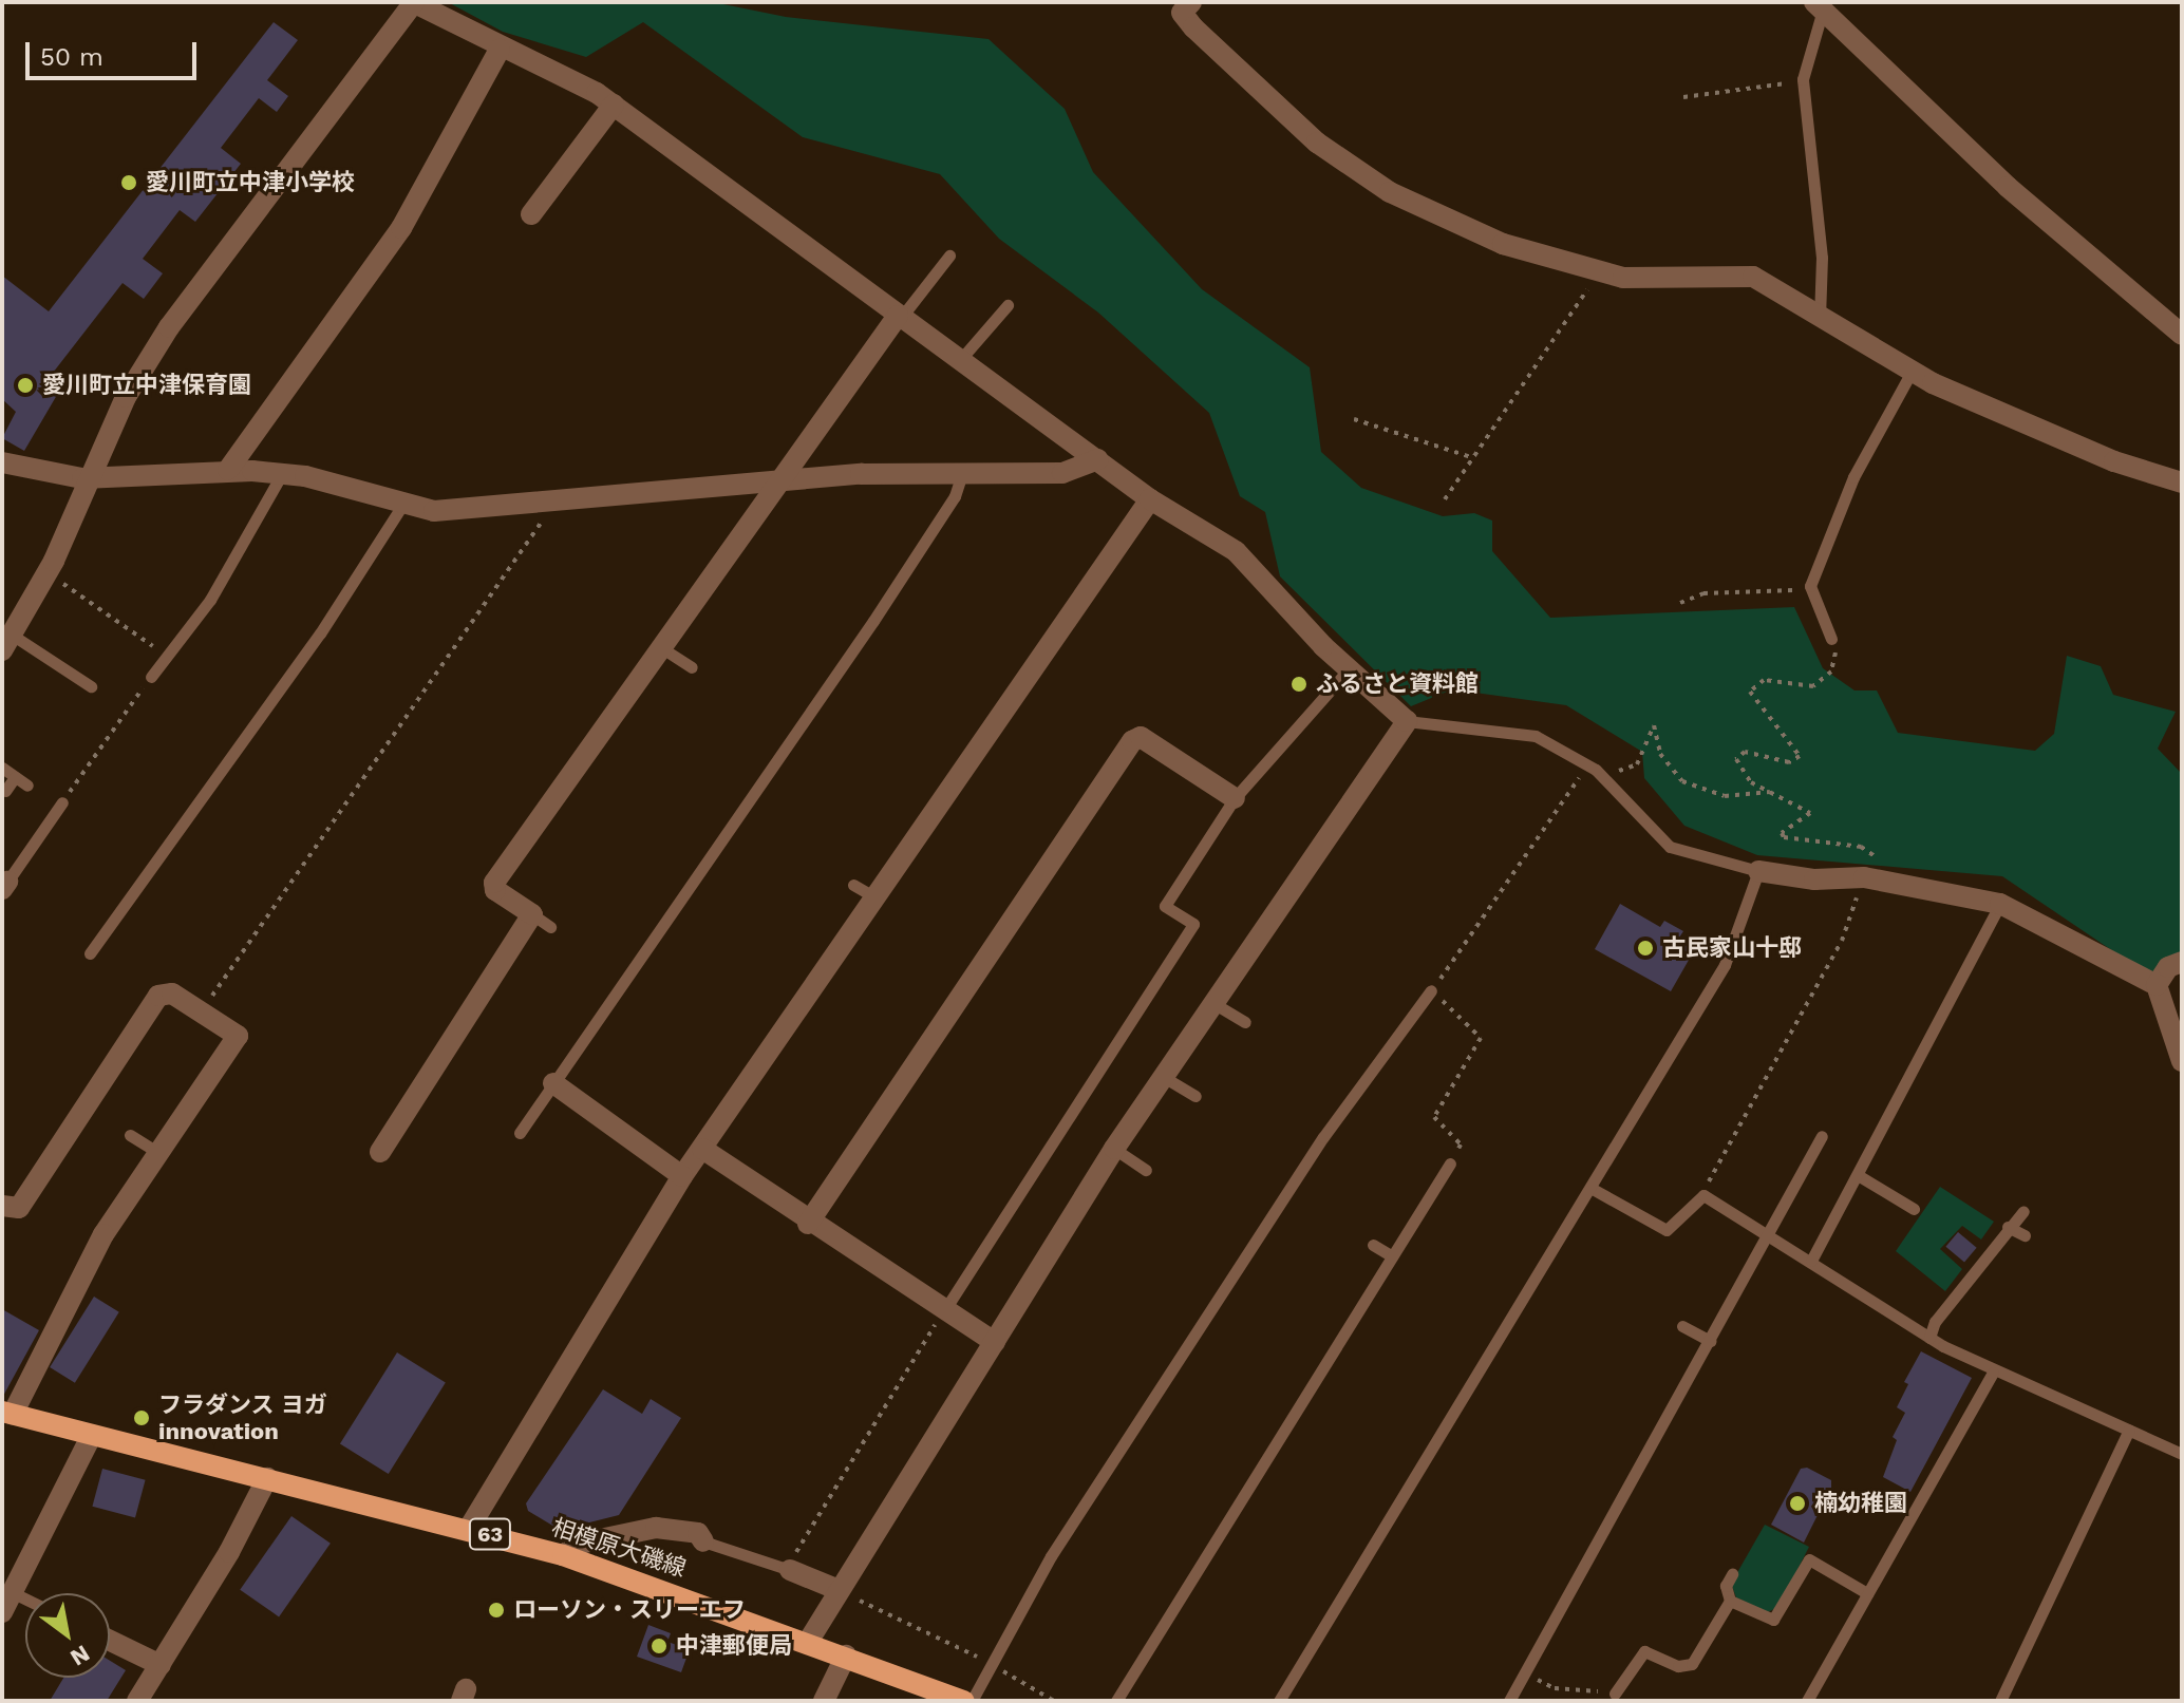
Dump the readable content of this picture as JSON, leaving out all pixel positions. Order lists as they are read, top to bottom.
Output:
{
  "streets": {
    "main road": ["63", "相模原大磯線"]
  },
  "places": [
    "愛川町立中津小学校",
    "愛川町立中津保育園",
    "ふるさと資料館",
    "古民家山十邸",
    "フラダンス ヨガ innovation",
    "楠幼稚園",
    "ローソン・スリーエフ",
    "中津郵便局"
  ],
  "scale_bar": "50 m",
  "north": "bottom right"
}
